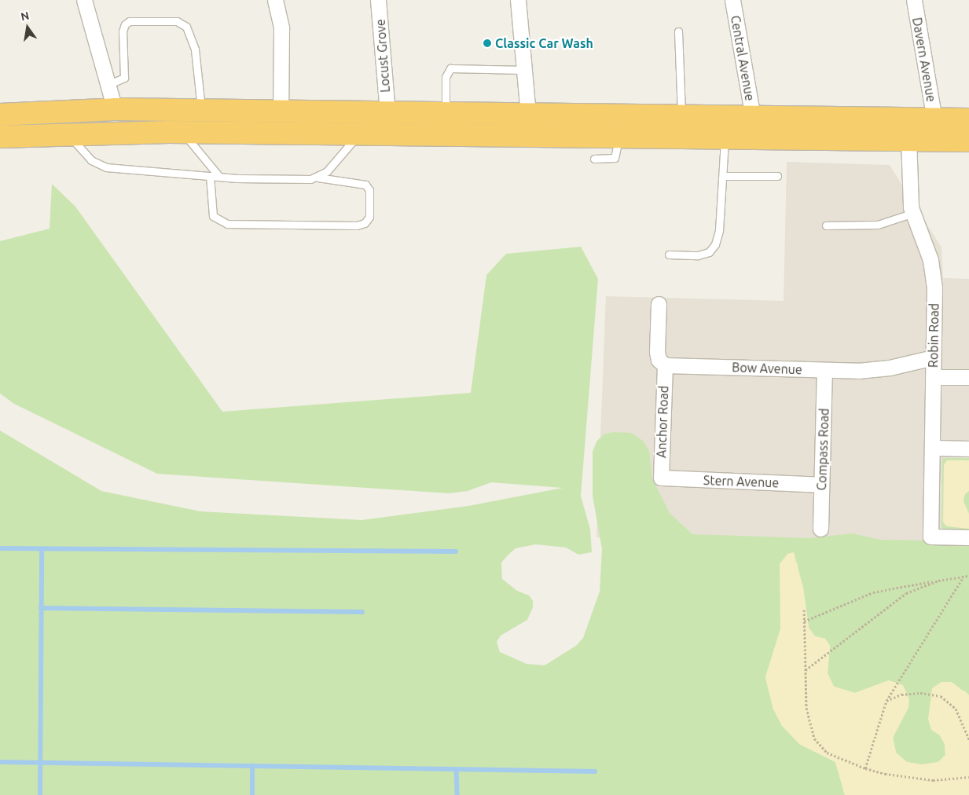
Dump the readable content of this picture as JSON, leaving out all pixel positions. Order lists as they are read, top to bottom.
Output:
{
  "streets": {
    "street": [
      "Locust Grove",
      "Central Avenue",
      "Davern Avenue",
      "Robin Road",
      "Bow Avenue",
      "Anchor Road",
      "Compass Road",
      "Stern Avenue"
    ]
  },
  "crossings": [
    ["Robin Road", "Bow Avenue"],
    ["Bow Avenue", "Anchor Road"],
    ["Bow Avenue", "Compass Road"],
    ["Anchor Road", "Stern Avenue"],
    ["Compass Road", "Stern Avenue"]
  ],
  "places": ["Classic Car Wash"],
  "north": "top"
}
